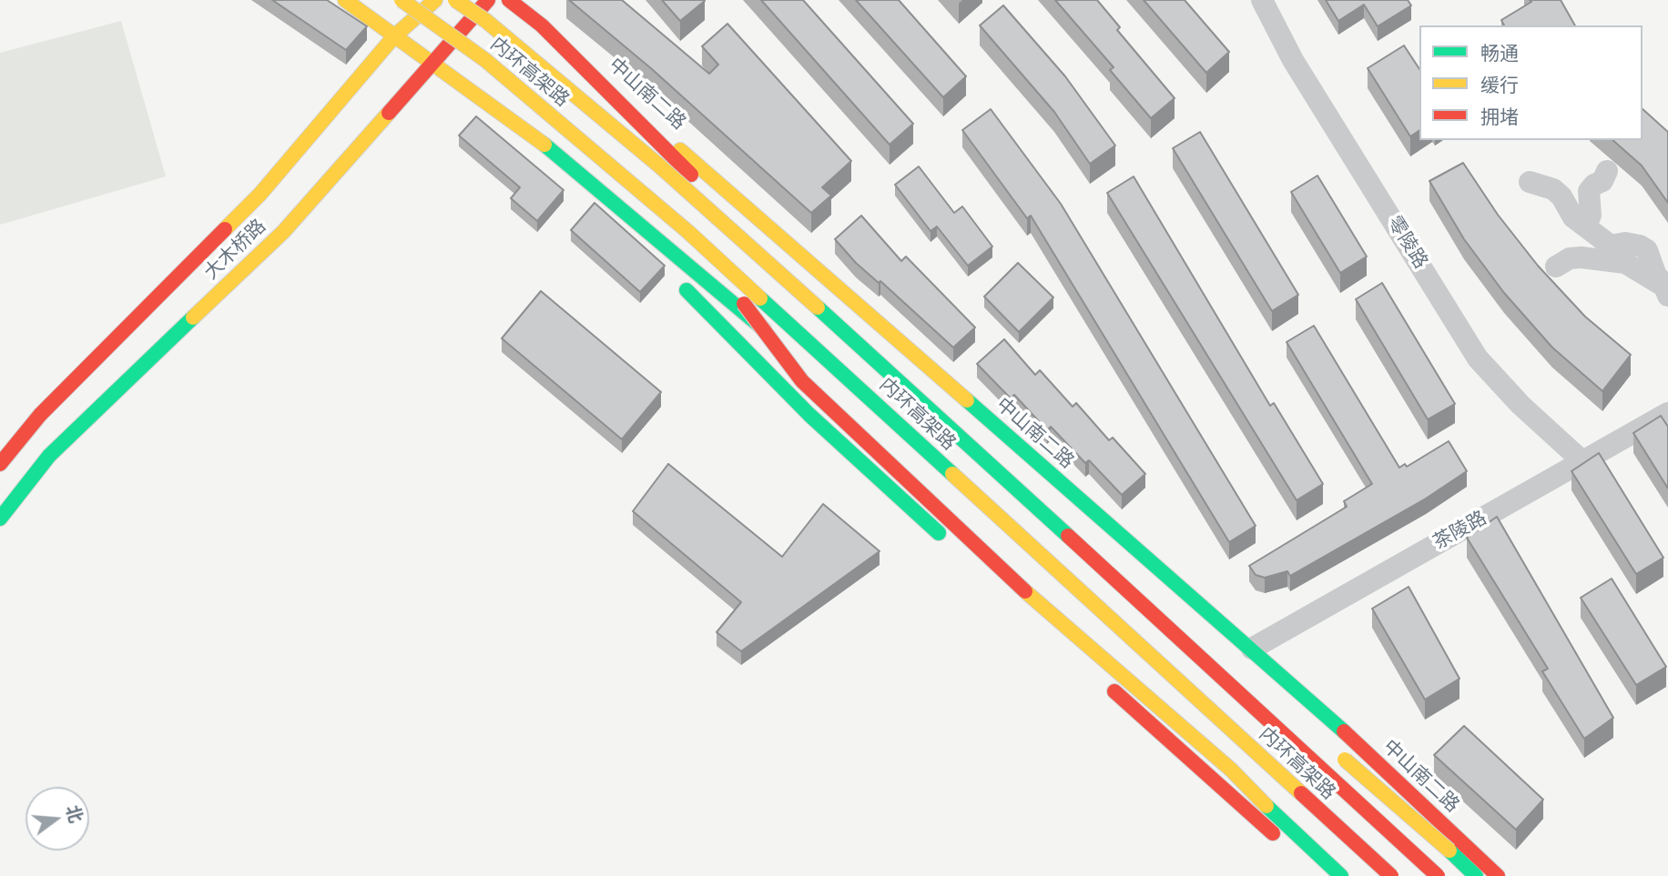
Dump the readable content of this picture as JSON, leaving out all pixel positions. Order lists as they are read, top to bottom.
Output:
{
  "streets": {
    "main road": ["内环高架路", "中山南二路", "大木桥路"],
    "street": ["零陵路", "茶陵路"]
  },
  "crossings": [
    ["中山南二路", "茶陵路"],
    ["零陵路", "茶陵路"]
  ],
  "legend": ["畅通", "缓行", "拥堵"],
  "north": "right"
}
